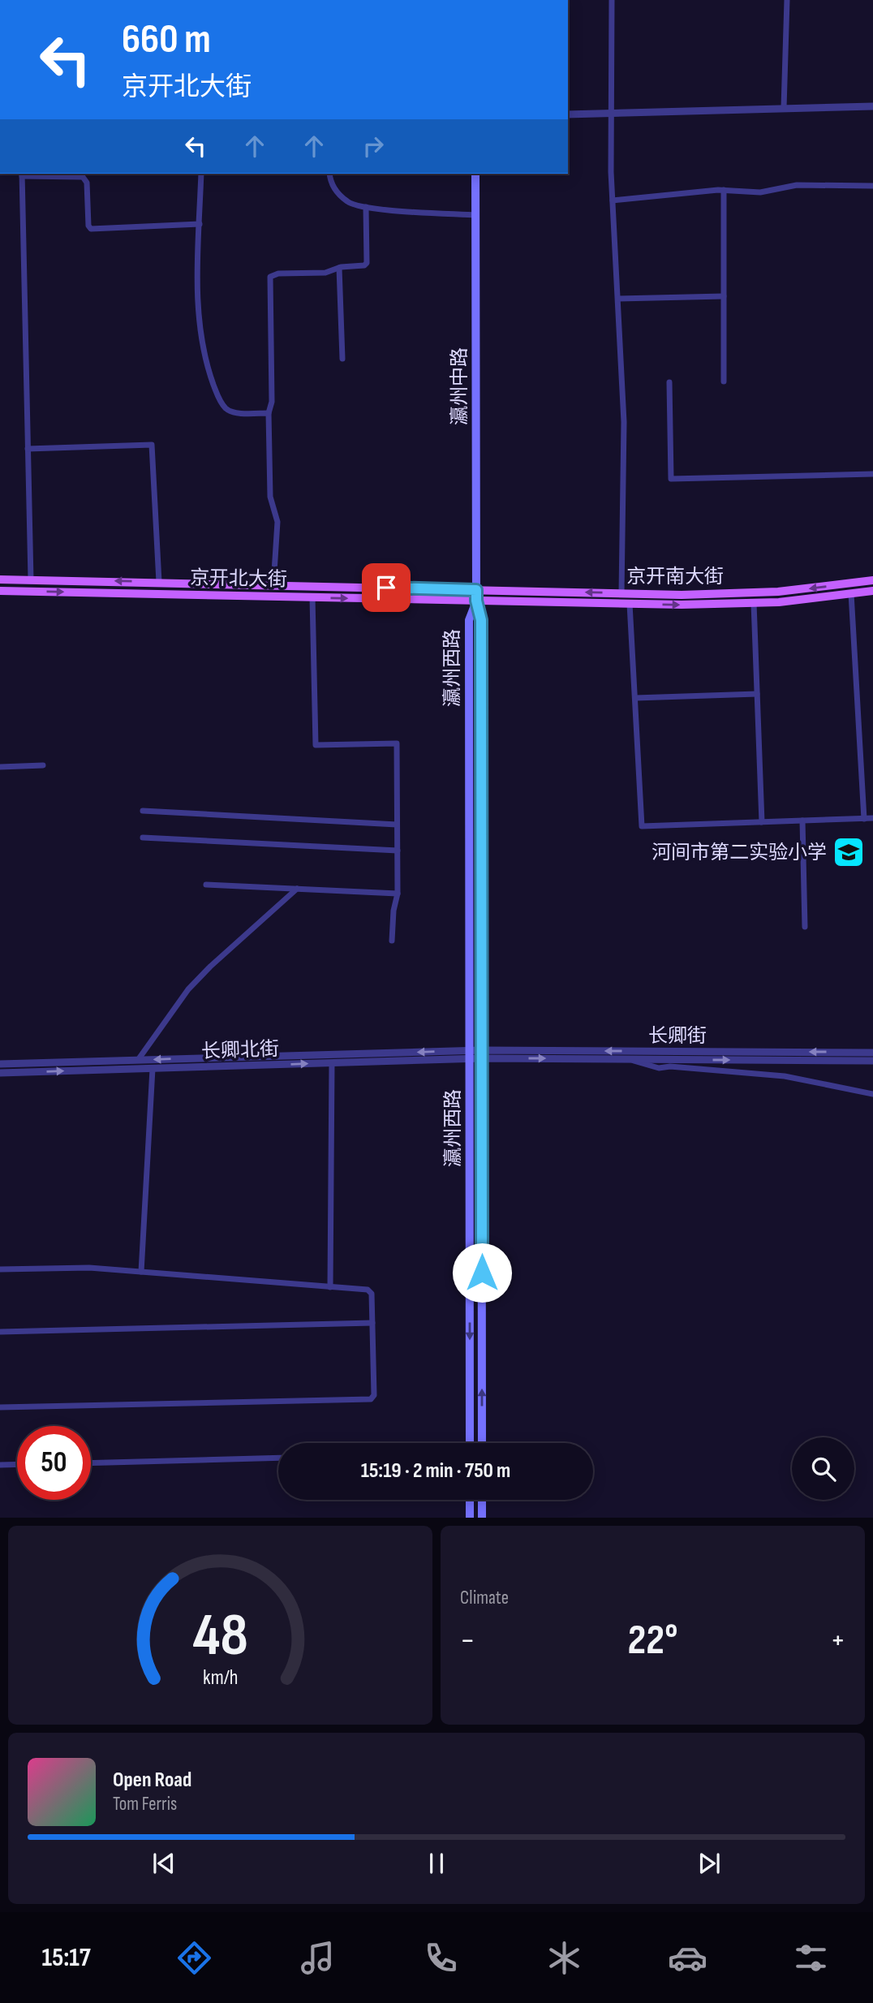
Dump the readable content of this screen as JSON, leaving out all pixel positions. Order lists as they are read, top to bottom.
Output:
{
  "streets": {
    "main road": [
      "瀛州中路",
      "京开南大街",
      "京开北大街",
      "瀛州西路"
    ],
    "street": ["长卿街", "长卿北街"]
  },
  "crossings": [
    ["瀛州中路", "京开南大街"],
    ["瀛州中路", "京开北大街"],
    ["瀛州中路", "瀛州西路"],
    ["京开南大街", "京开北大街"],
    ["京开南大街", "瀛州西路"],
    ["京开北大街", "瀛州西路"],
    ["瀛州西路", "长卿街"],
    ["瀛州西路", "长卿北街"],
    ["长卿街", "长卿北街"]
  ],
  "places": {
    "school or university": ["河间市第二实验小学"]
  },
  "page": {
    "turn": ["660 m", "京开北大街"],
    "limit": "50",
    "trip": "15:19 · 2 min · 750 m",
    "tile": "Climate",
    "heat": ["−", "22°", "+"],
    "song": ["Open Road", "Tom Ferris"],
    "tabs": "15:17",
    "gauge": ["48", "km/h"]
  }
}
